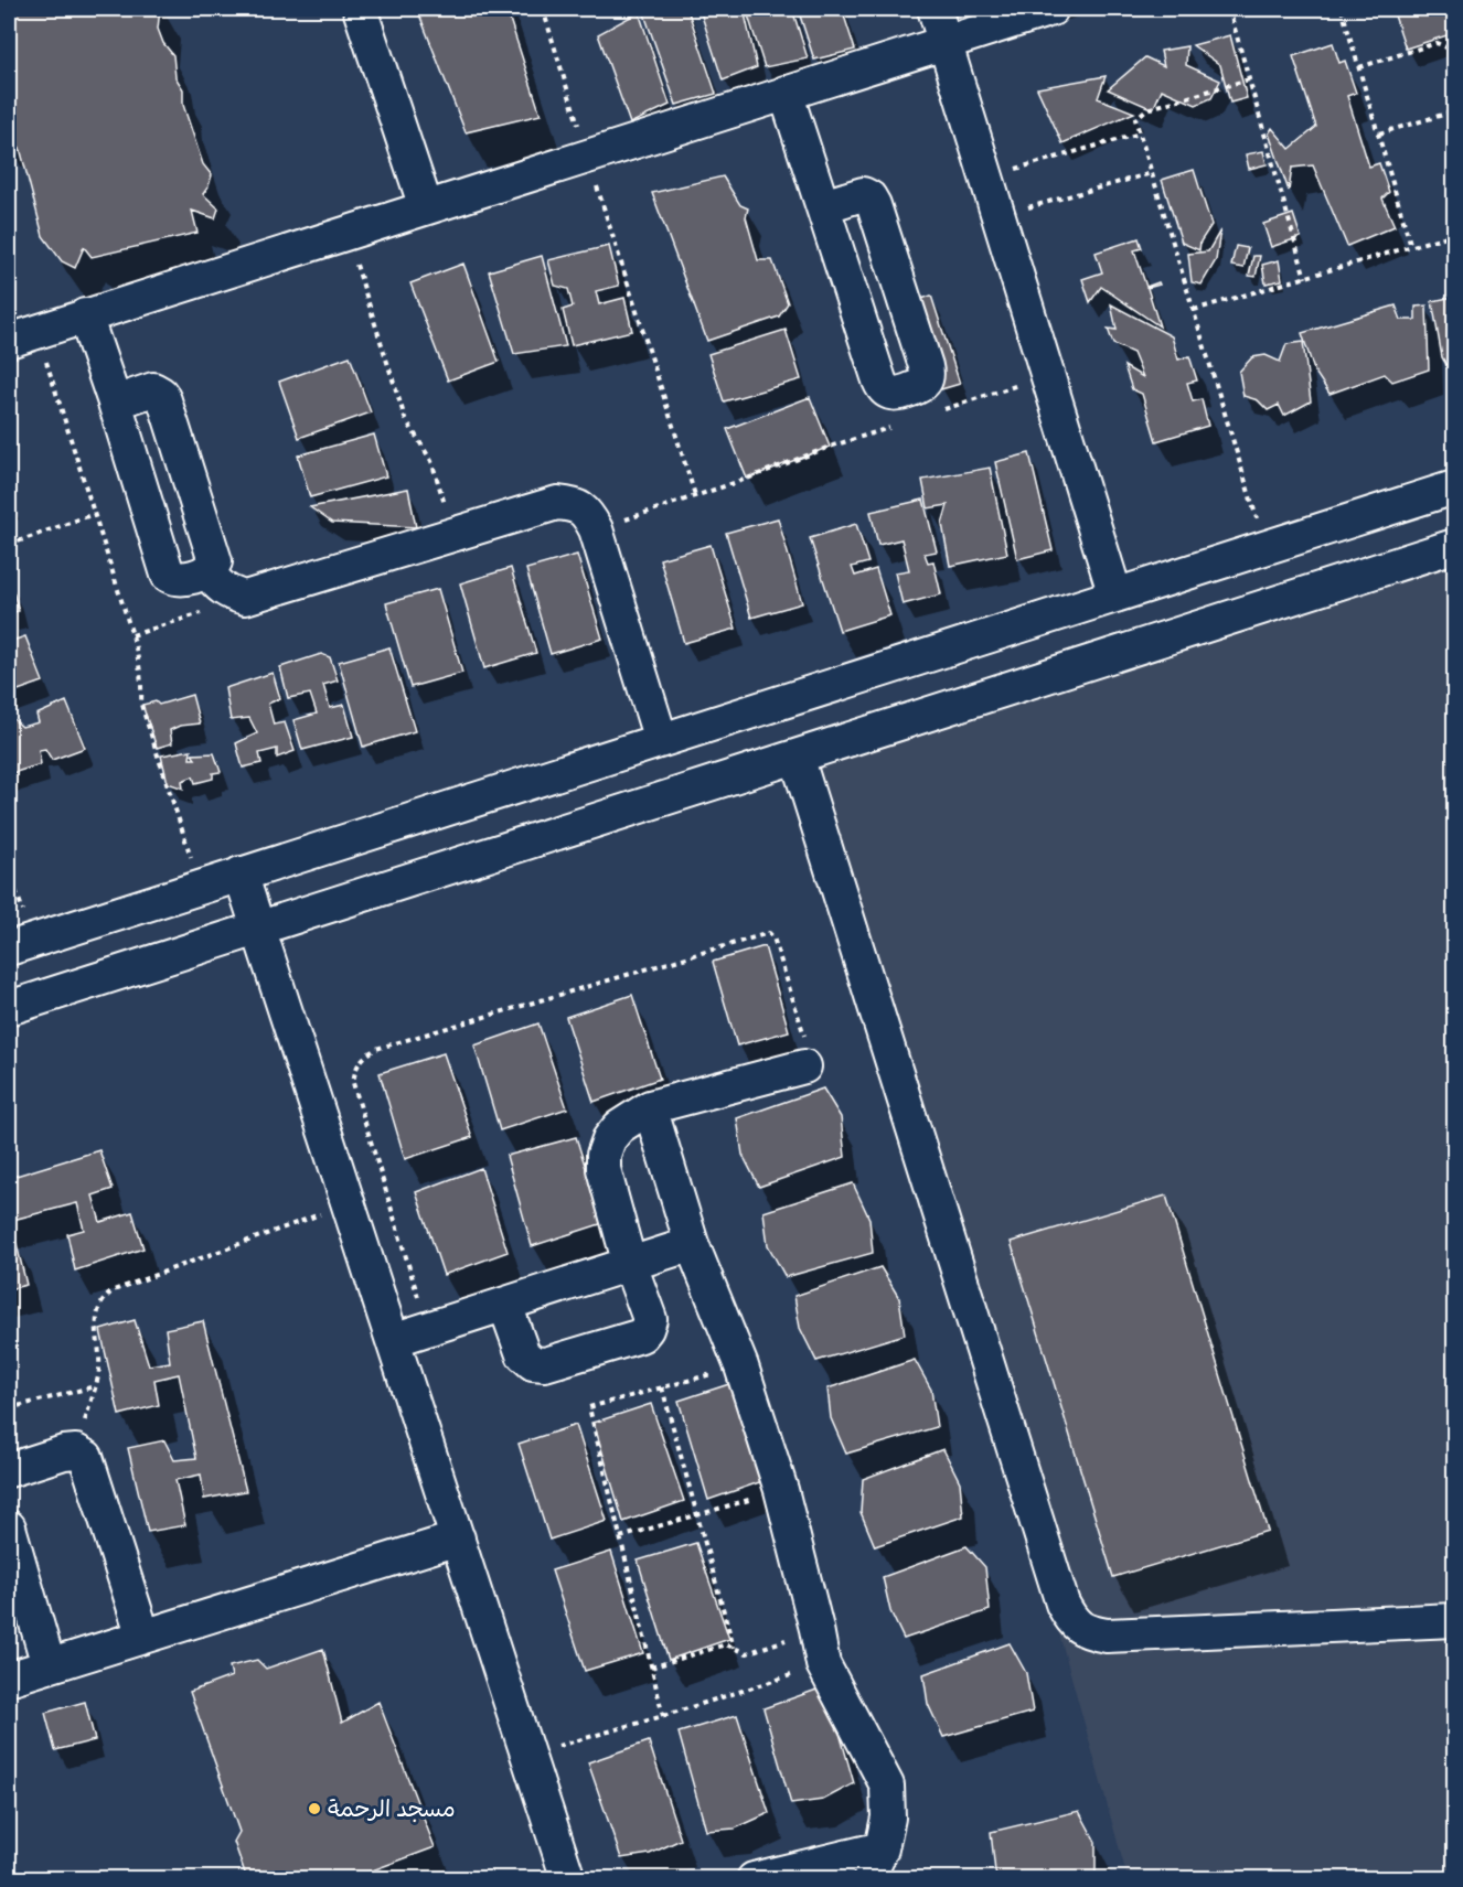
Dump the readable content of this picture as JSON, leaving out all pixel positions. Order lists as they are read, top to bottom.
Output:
{
  "places": ["مسجد الرحمة"]
}
